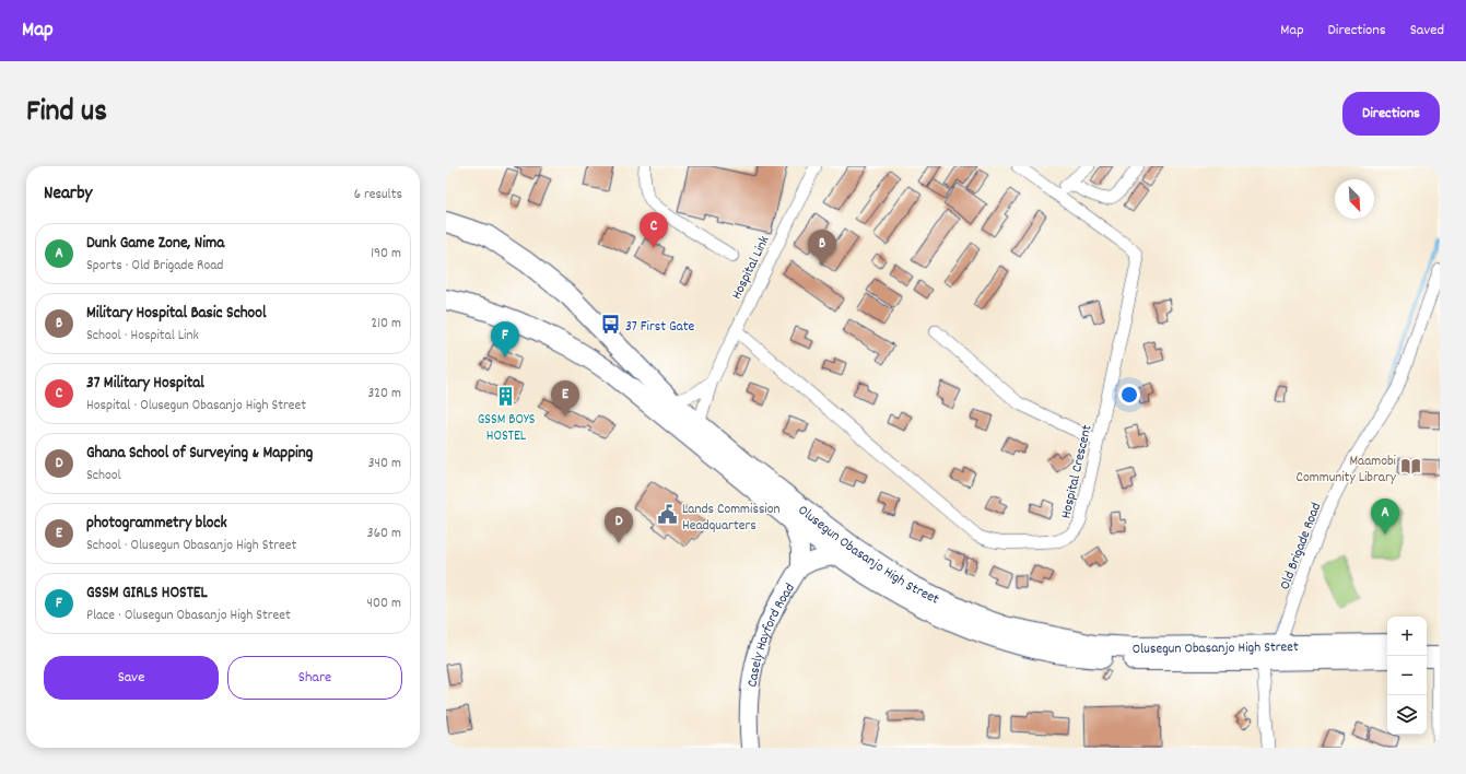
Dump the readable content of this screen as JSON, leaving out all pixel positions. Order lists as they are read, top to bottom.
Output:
{
  "streets": {
    "main road": ["Olusegun Obasanjo High Street"],
    "street": [
      "Hospital Link",
      "Hospital Crescent",
      "Old Brigade Road",
      "Casely Hayford Road"
    ]
  },
  "crossings": [
    ["Hospital Link", "Hospital Crescent"],
    ["Hospital Link", "Olusegun Obasanjo High Street"],
    ["Old Brigade Road", "Olusegun Obasanjo High Street"],
    ["Olusegun Obasanjo High Street", "Casely Hayford Road"]
  ],
  "places": {
    "bus stop": ["37 First Gate"],
    "building": ["GSSM BOYS HOSTEL"],
    "library": ["Maamobi Community Library"],
    "public building": ["Lands Commission Headquarters"]
  },
  "north": "bottom right",
  "page": {
    "header": "Map",
    "nav": ["Map", "Directions", "Saved"],
    "title": "Find us",
    "buttons": [
      "Directions",
      ["Save", "Share"]
    ],
    "heading": ["Nearby", "6 results"],
    "pins": [
      "C",
      "B",
      "F",
      "E",
      "A",
      "D"
    ],
    "list": [
      {
        "mark": "A",
        "name": "Dunk Game Zone, Nima",
        "note": "Sports · Old Brigade Road",
        "value": "190 m"
      },
      {
        "mark": "B",
        "name": "Military Hospital Basic School",
        "note": "School · Hospital Link",
        "value": "210 m"
      },
      {
        "mark": "C",
        "name": "37 Military Hospital",
        "note": "Hospital · Olusegun Obasanjo High Street",
        "value": "320 m"
      },
      {
        "mark": "D",
        "name": "Ghana School of Surveying & Mapping",
        "note": "School",
        "value": "340 m"
      },
      {
        "mark": "E",
        "name": "photogrammetry block",
        "note": "School · Olusegun Obasanjo High Street",
        "value": "360 m"
      },
      {
        "mark": "F",
        "name": "GSSM GIRLS HOSTEL",
        "note": "Place · Olusegun Obasanjo High Street",
        "value": "400 m"
      }
    ],
    "map_buttons": ["+", "−"]
  }
}
